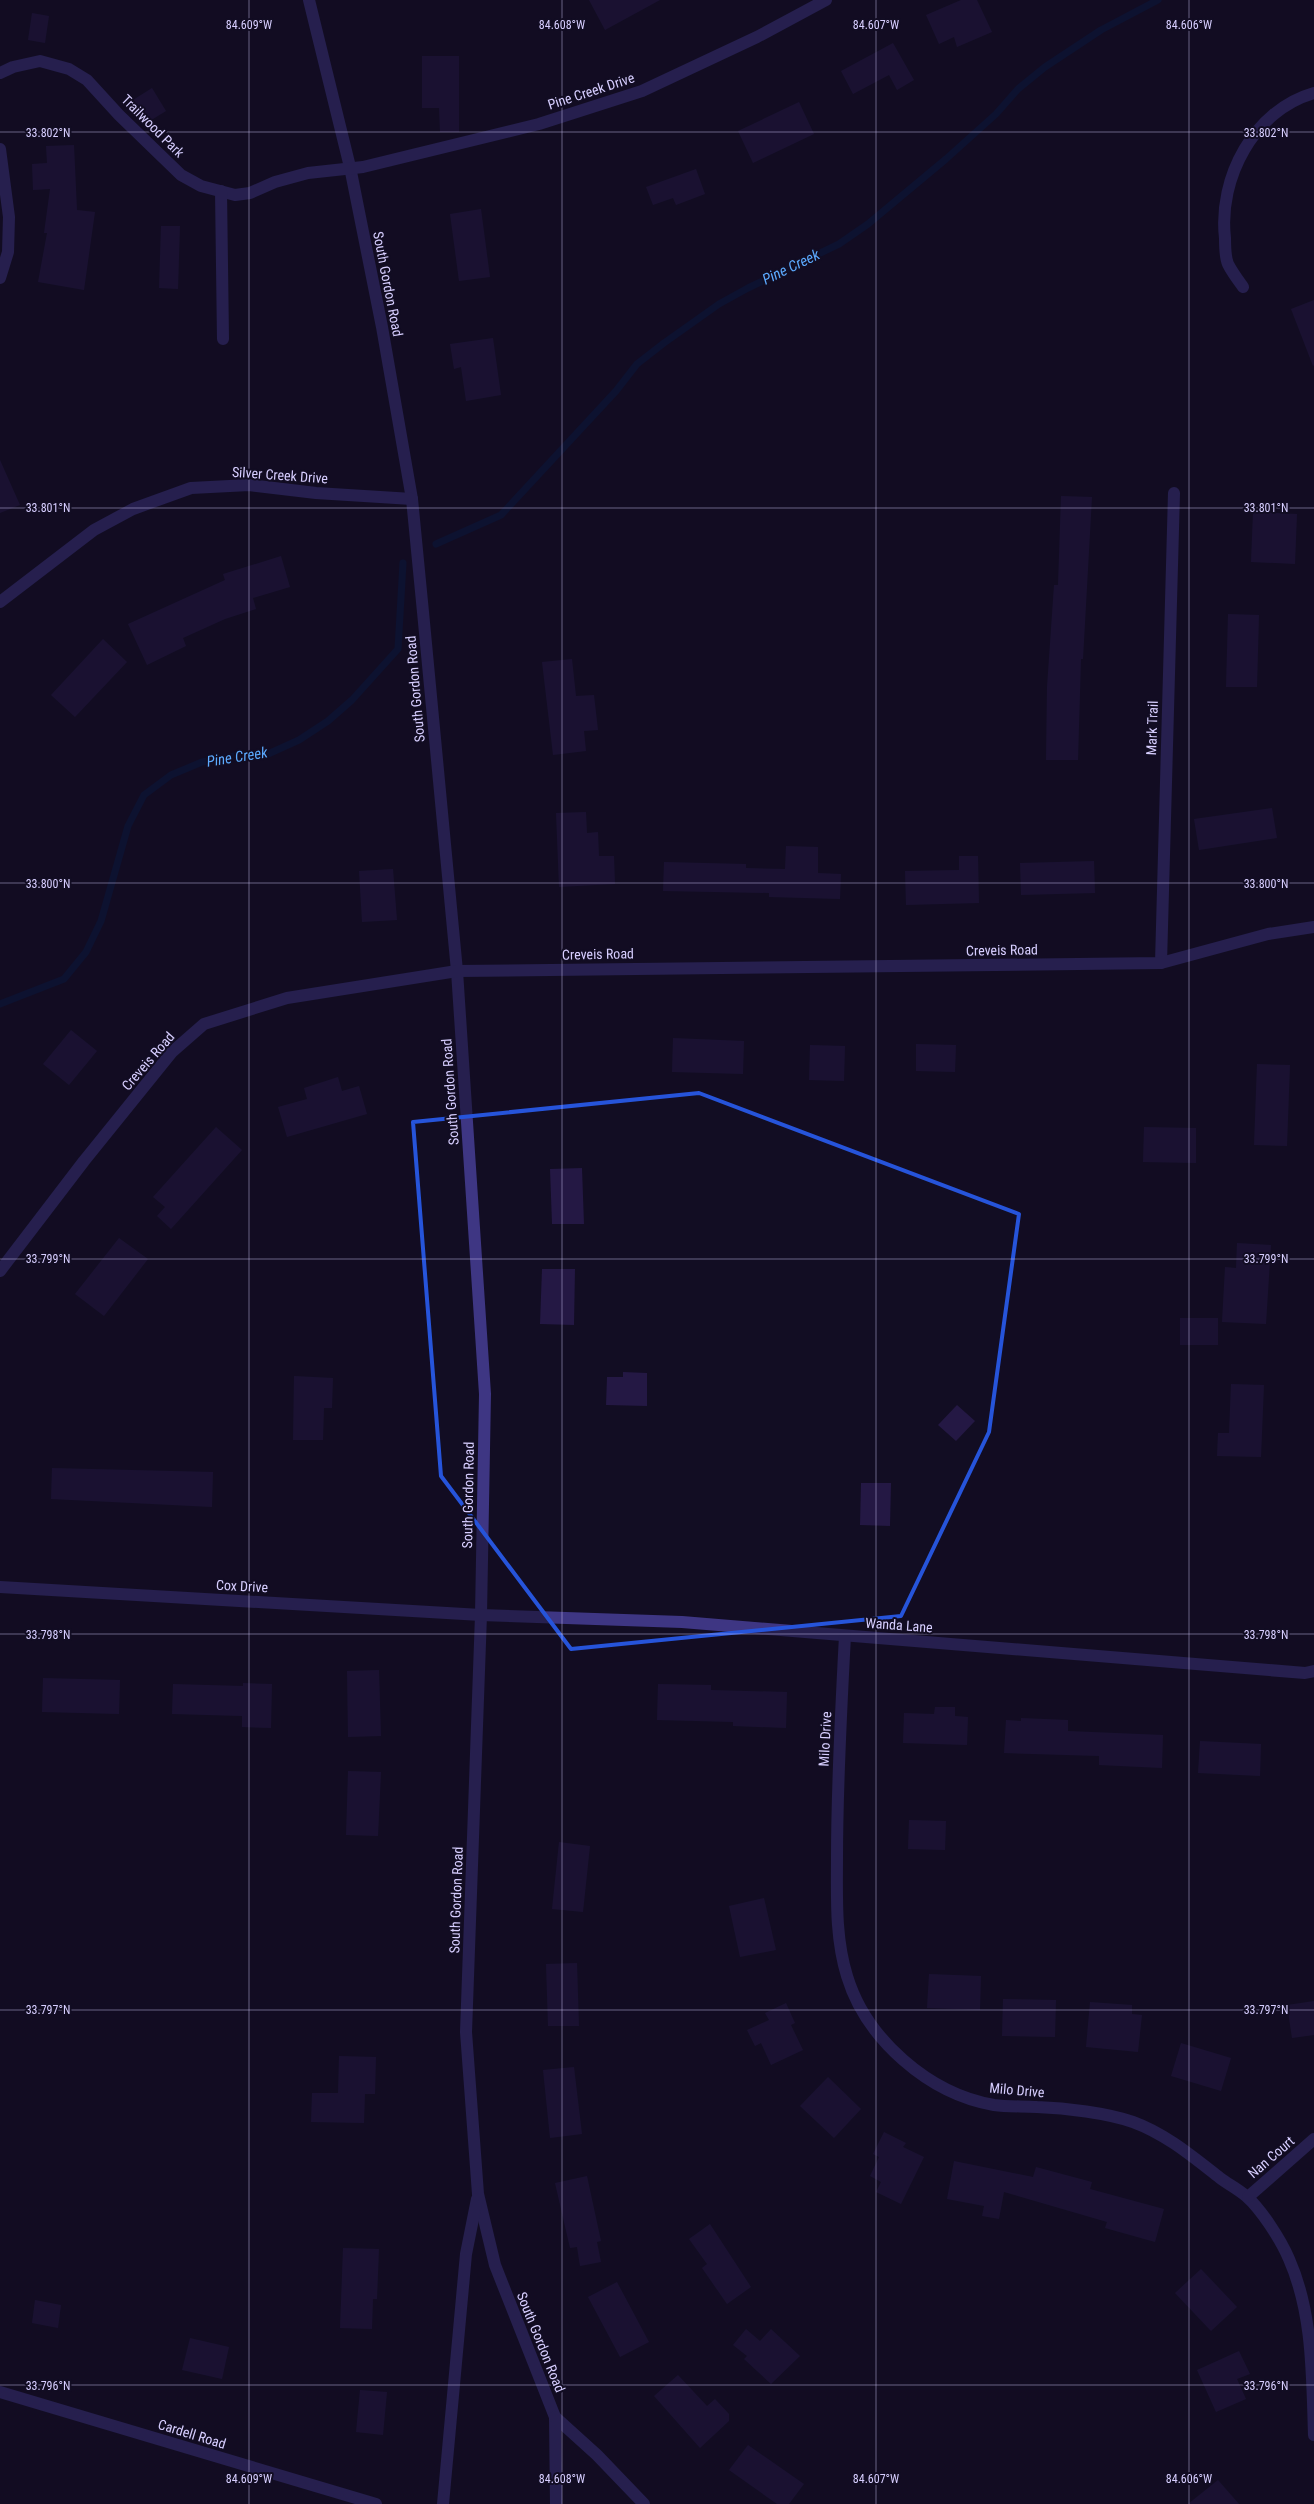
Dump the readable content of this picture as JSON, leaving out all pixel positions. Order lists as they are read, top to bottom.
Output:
{
  "streets": {
    "street": [
      "Pine Creek Drive",
      "Trailwood Park",
      "South Gordon Road",
      "Silver Creek Drive",
      "Mark Trail",
      "Creveis Road",
      "Cox Drive",
      "Wanda Lane",
      "Milo Drive",
      "Nan Court",
      "Cardell Road"
    ]
  },
  "crossings": [
    ["Pine Creek Drive", "Trailwood Park"],
    ["Pine Creek Drive", "South Gordon Road"],
    ["Trailwood Park", "South Gordon Road"],
    ["South Gordon Road", "Silver Creek Drive"],
    ["South Gordon Road", "Creveis Road"],
    ["South Gordon Road", "Cox Drive"],
    ["South Gordon Road", "Wanda Lane"],
    ["Mark Trail", "Creveis Road"],
    ["Cox Drive", "Wanda Lane"],
    ["Wanda Lane", "Milo Drive"],
    ["Milo Drive", "Nan Court"]
  ],
  "water": ["Pine Creek"],
  "coordinates": [
    "84.609°W",
    "84.608°W",
    "84.607°W",
    "84.606°W",
    "33.802°N",
    "33.801°N",
    "33.800°N",
    "33.799°N",
    "33.798°N",
    "33.797°N",
    "33.796°N"
  ]
}
